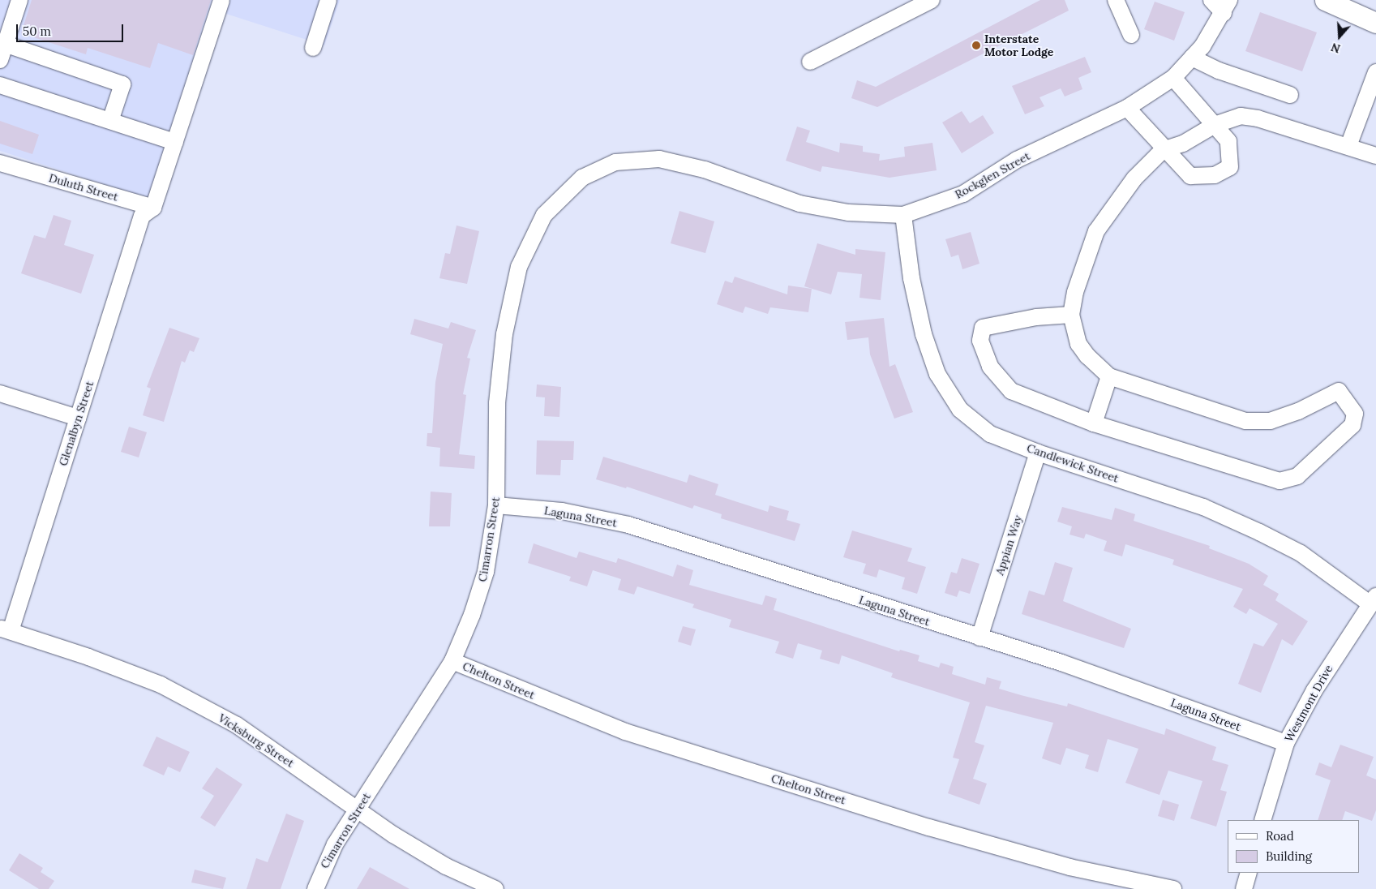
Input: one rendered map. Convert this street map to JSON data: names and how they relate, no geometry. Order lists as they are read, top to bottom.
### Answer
{
  "streets": {
    "street": [
      "Rockglen Street",
      "Duluth Street",
      "Glenalbyn Street",
      "Candlewick Street",
      "Laguna Street",
      "Cimarron Street",
      "Appian Way",
      "Chelton Street",
      "Westmont Drive",
      "Vicksburg Street"
    ]
  },
  "crossings": [
    ["Rockglen Street", "Candlewick Street"],
    ["Rockglen Street", "Cimarron Street"],
    ["Duluth Street", "Glenalbyn Street"],
    ["Glenalbyn Street", "Vicksburg Street"],
    ["Candlewick Street", "Appian Way"],
    ["Candlewick Street", "Westmont Drive"],
    ["Laguna Street", "Cimarron Street"],
    ["Laguna Street", "Appian Way"],
    ["Laguna Street", "Westmont Drive"],
    ["Cimarron Street", "Chelton Street"],
    ["Cimarron Street", "Vicksburg Street"]
  ],
  "places": ["Interstate Motor Lodge"],
  "legend": ["Road", "Building"],
  "scale_bar": "50 m",
  "north": "bottom"
}
